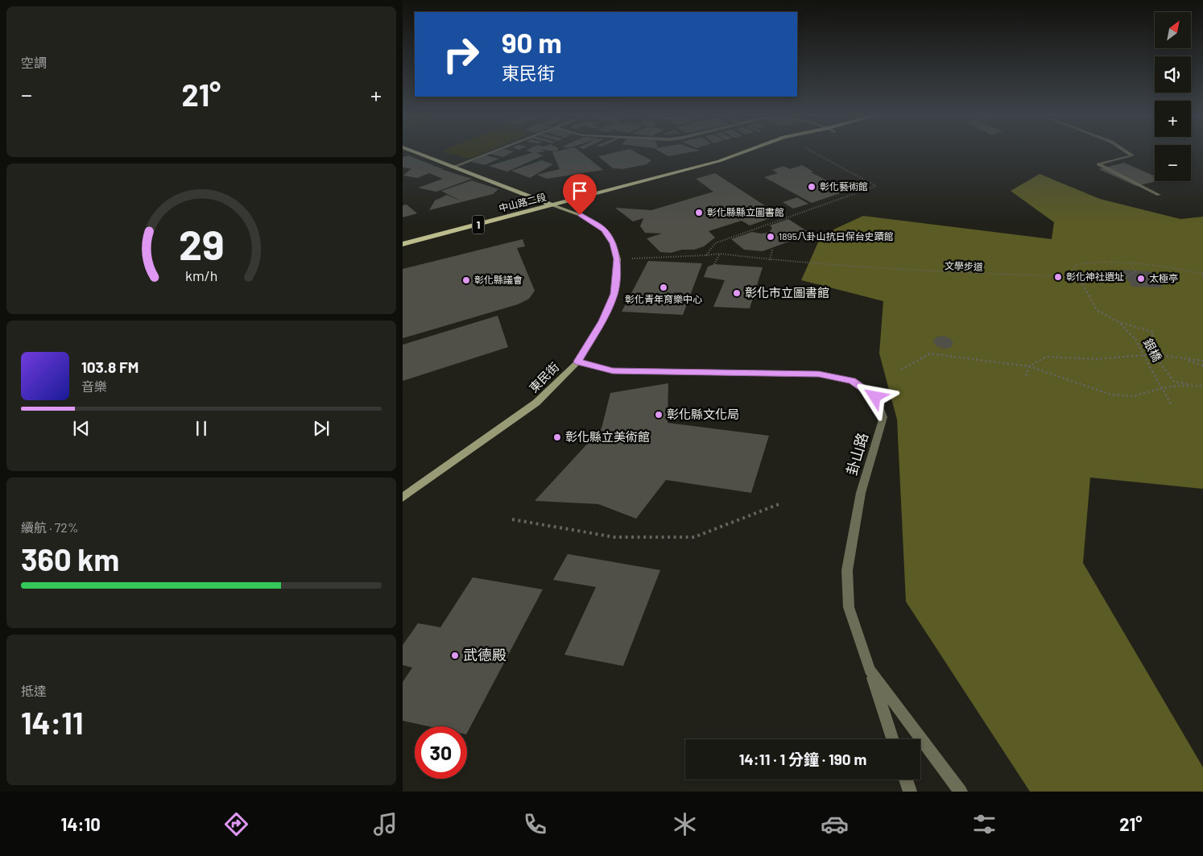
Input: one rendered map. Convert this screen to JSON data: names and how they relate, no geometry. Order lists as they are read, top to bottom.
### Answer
{
  "streets": {
    "main road": ["中山路二段", "1", "東民街"],
    "street": ["卦山路"],
    "path": ["文學步道", "銀橋"]
  },
  "crossings": [
    ["中山路二段", "東民街"],
    ["文學步道", "東民街"],
    ["東民街", "卦山路"]
  ],
  "places": [
    "彰化藝術館",
    "彰化縣縣立圖書館",
    "1895八卦山抗日保台史蹟館",
    "彰化神社遺址",
    "太極亭",
    "彰化縣議會",
    "彰化青年育樂中心",
    "彰化市立圖書館",
    "彰化縣文化局",
    "彰化縣立美術館",
    "武德殿"
  ],
  "north": "top right",
  "page": {
    "tile": [
      "空調",
      ["續航 · 72%", "360 km"],
      ["抵達", "14:11"]
    ],
    "map_buttons": ["+", "−"],
    "turn": ["90 m", "東民街"],
    "heat": ["−", "21°", "+"],
    "song": ["103.8 FM", "音樂"],
    "limit": "30",
    "trip": "14:11 · 1 分鐘 · 190 m",
    "tabs": ["14:10", "21°"],
    "gauge": ["29", "km/h"]
  }
}
